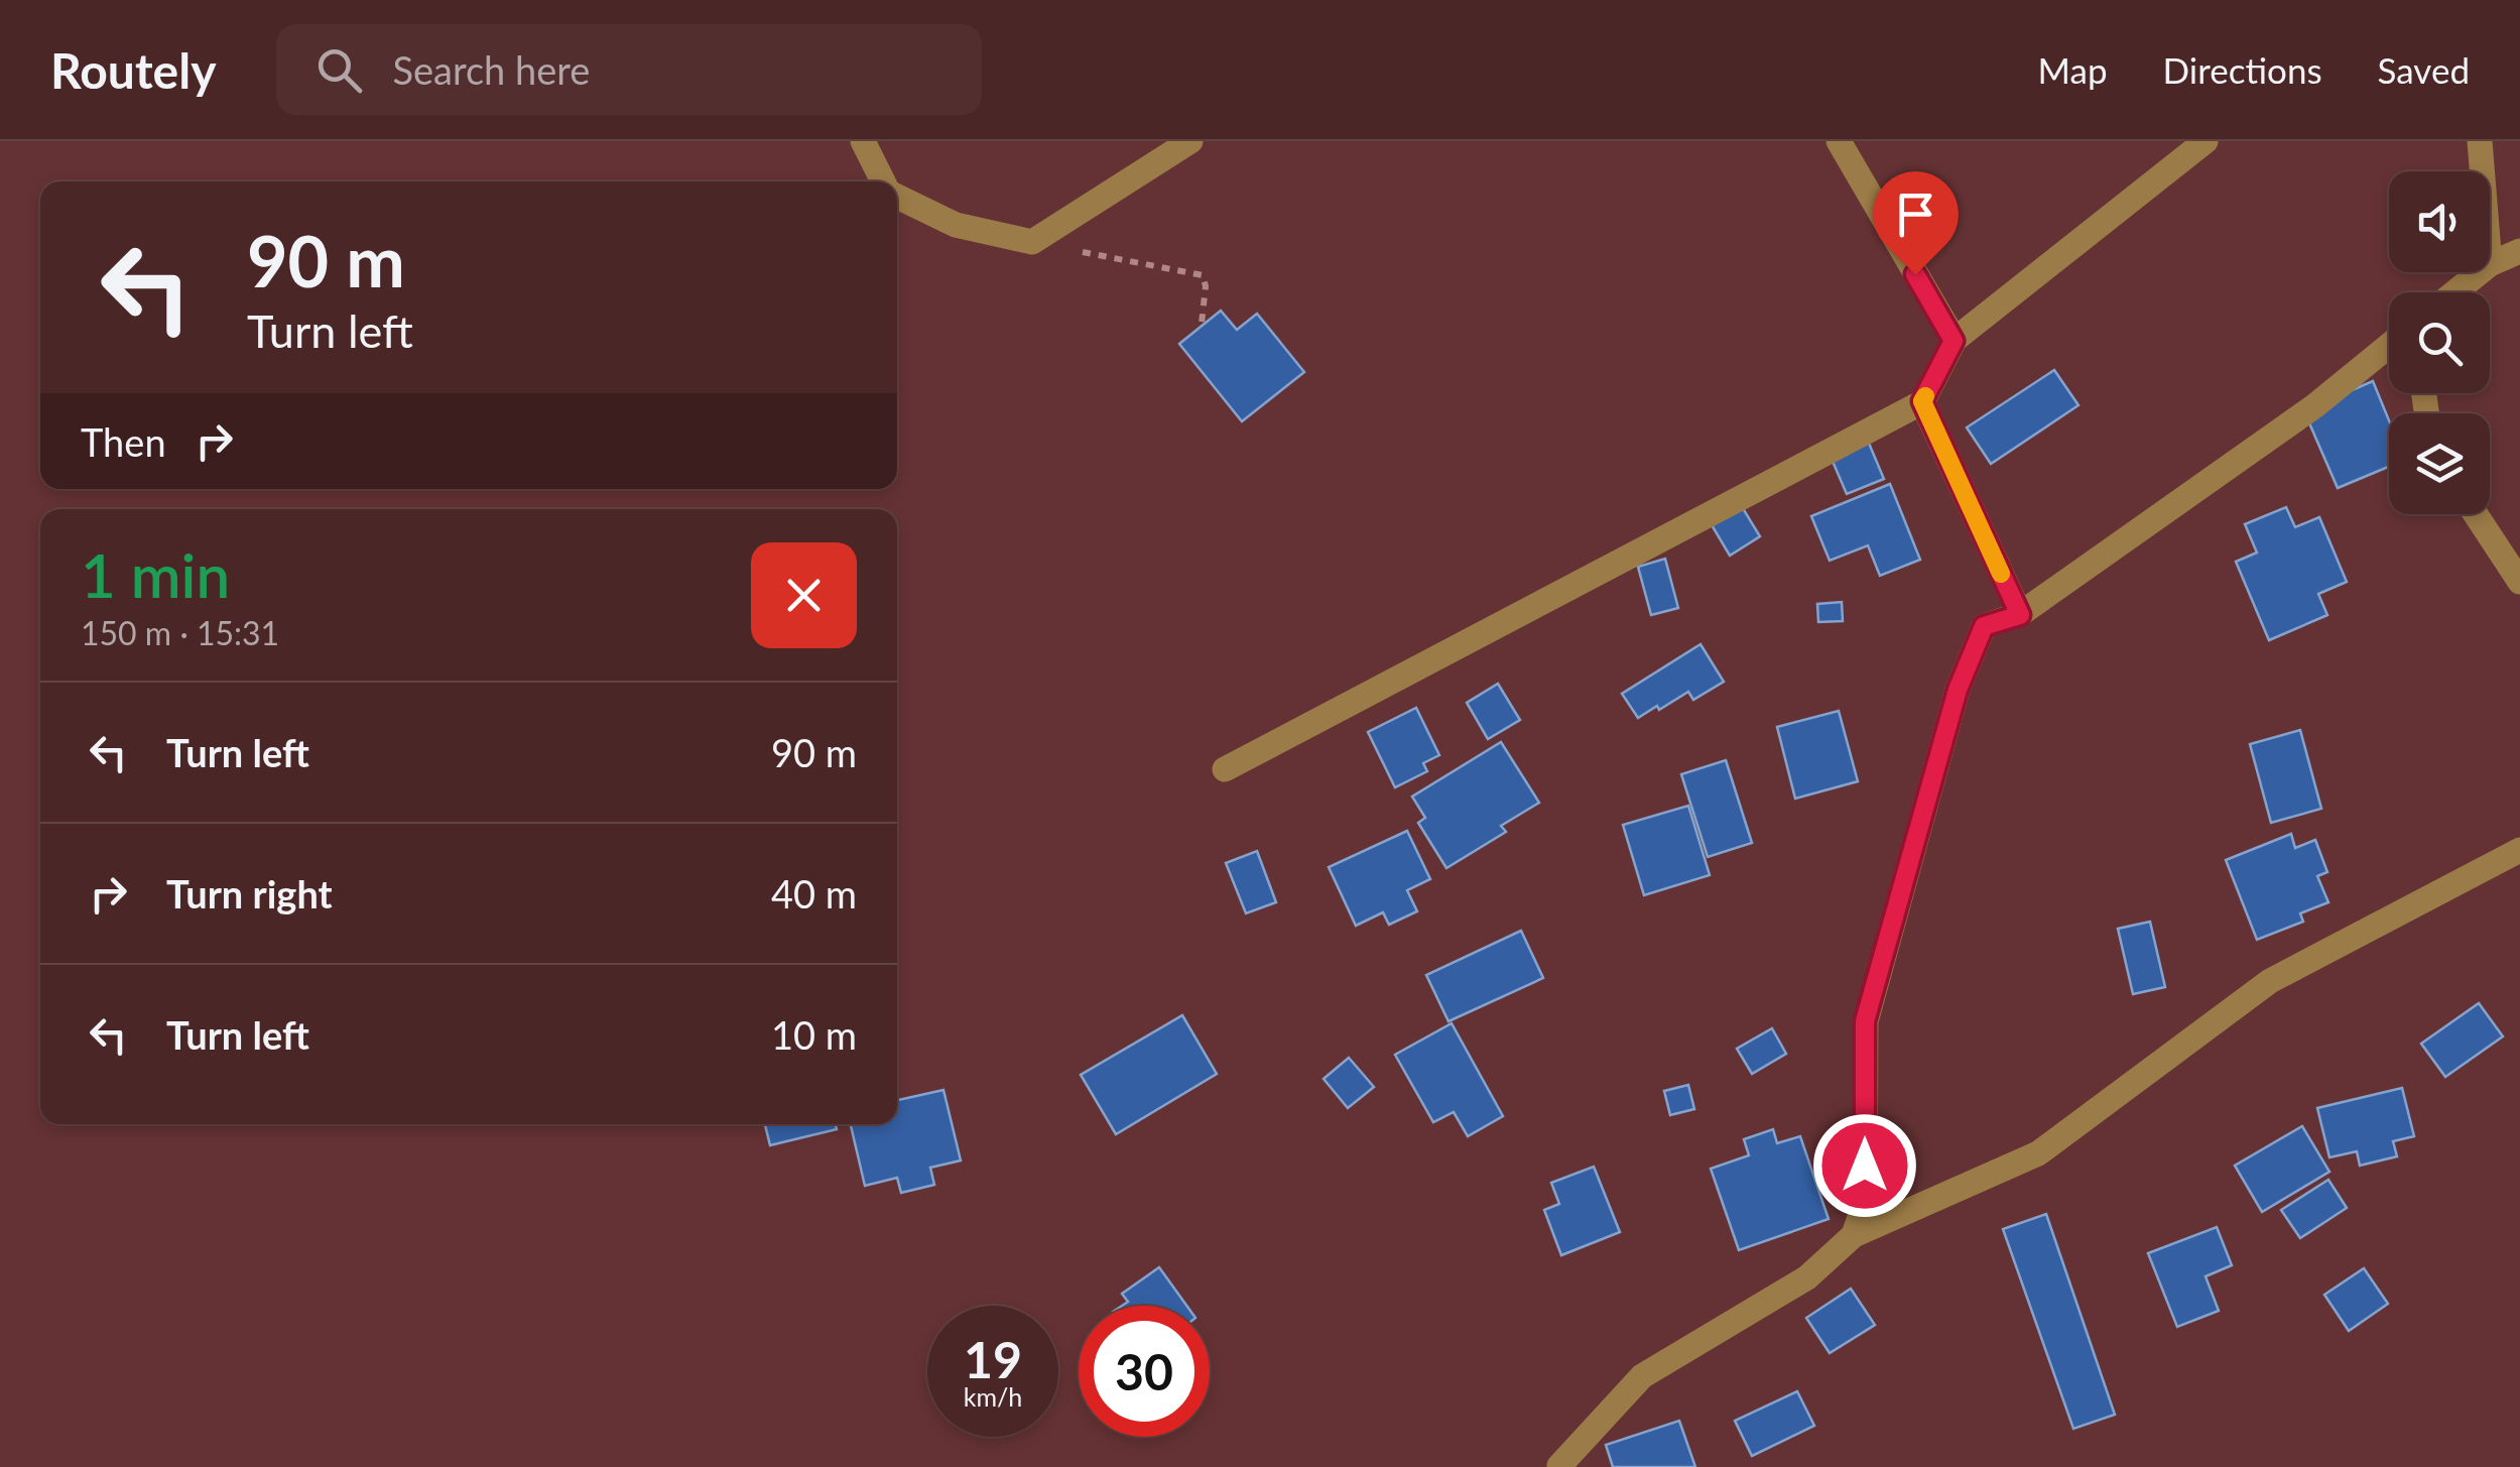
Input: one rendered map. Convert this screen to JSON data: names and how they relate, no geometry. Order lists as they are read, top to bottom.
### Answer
{
  "page": {
    "header": "Routely",
    "search": "Search here",
    "nav": ["Map", "Directions", "Saved"],
    "turn": ["90 m", "Turn left"],
    "then": "Then",
    "heading": ["1 min", "150 m · 15:31"],
    "list": [
      {
        "name": "Turn left",
        "value": "90 m"
      },
      {
        "name": "Turn right",
        "value": "40 m"
      },
      {
        "name": "Turn left",
        "value": "10 m"
      }
    ],
    "speed": "19 km/h",
    "limit": "30"
  }
}
